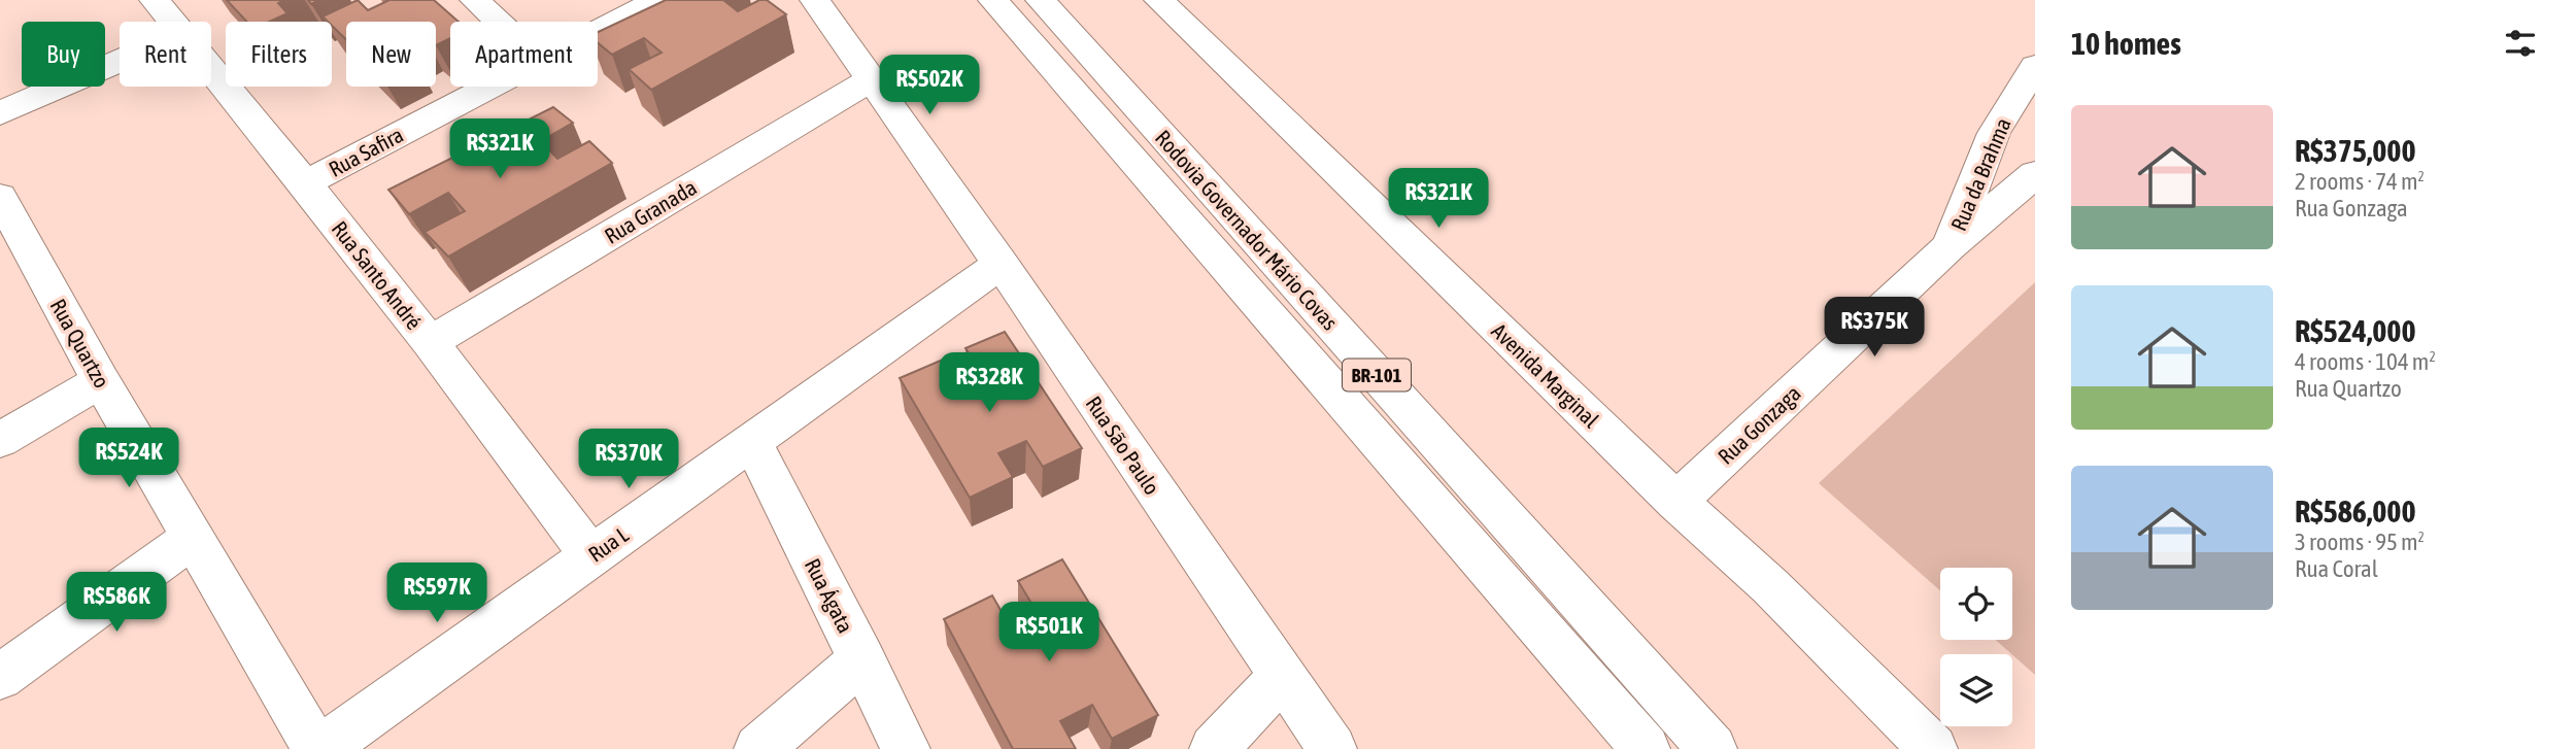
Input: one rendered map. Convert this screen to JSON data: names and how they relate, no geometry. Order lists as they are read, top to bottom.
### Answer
{
  "streets": {
    "street": [
      "Rua Safira",
      "Rua da Brahma",
      "Rua Granada",
      "Rodovia Governador Mário Covas",
      "Rua Santo André",
      "Rua Quartzo",
      "BR-101",
      "Avenida Marginal",
      "Rua Gonzaga",
      "Rua São Paulo",
      "Rua L",
      "Rua Ágata"
    ]
  },
  "crossings": [
    ["Rua Safira", "Rua Santo André"],
    ["Rua da Brahma", "Rua Gonzaga"],
    ["Rua Granada", "Rua Santo André"],
    ["Rua Granada", "Rua São Paulo"],
    ["Rua Santo André", "Rua L"],
    ["Rua Quartzo", "Rua L"],
    ["Avenida Marginal", "Rua Gonzaga"],
    ["Rua São Paulo", "Rua L"],
    ["Rua L", "Rua Ágata"]
  ],
  "page": {
    "heading": "10 homes",
    "chip": [
      "Buy",
      "Rent",
      "Filters",
      "New",
      "Apartment"
    ],
    "price": [
      "R$502K",
      "R$321K",
      "R$321K",
      "R$375K",
      "R$328K",
      "R$524K",
      "R$370K",
      "R$597K",
      "R$586K",
      "R$501K"
    ],
    "list": [
      {
        "name": "R$375,000",
        "note": "2 rooms · 74 m² · Rua Gonzaga"
      },
      {
        "name": "R$524,000",
        "note": "4 rooms · 104 m² · Rua Quartzo"
      },
      {
        "name": "R$586,000",
        "note": "3 rooms · 95 m² · Rua Coral"
      }
    ]
  }
}
